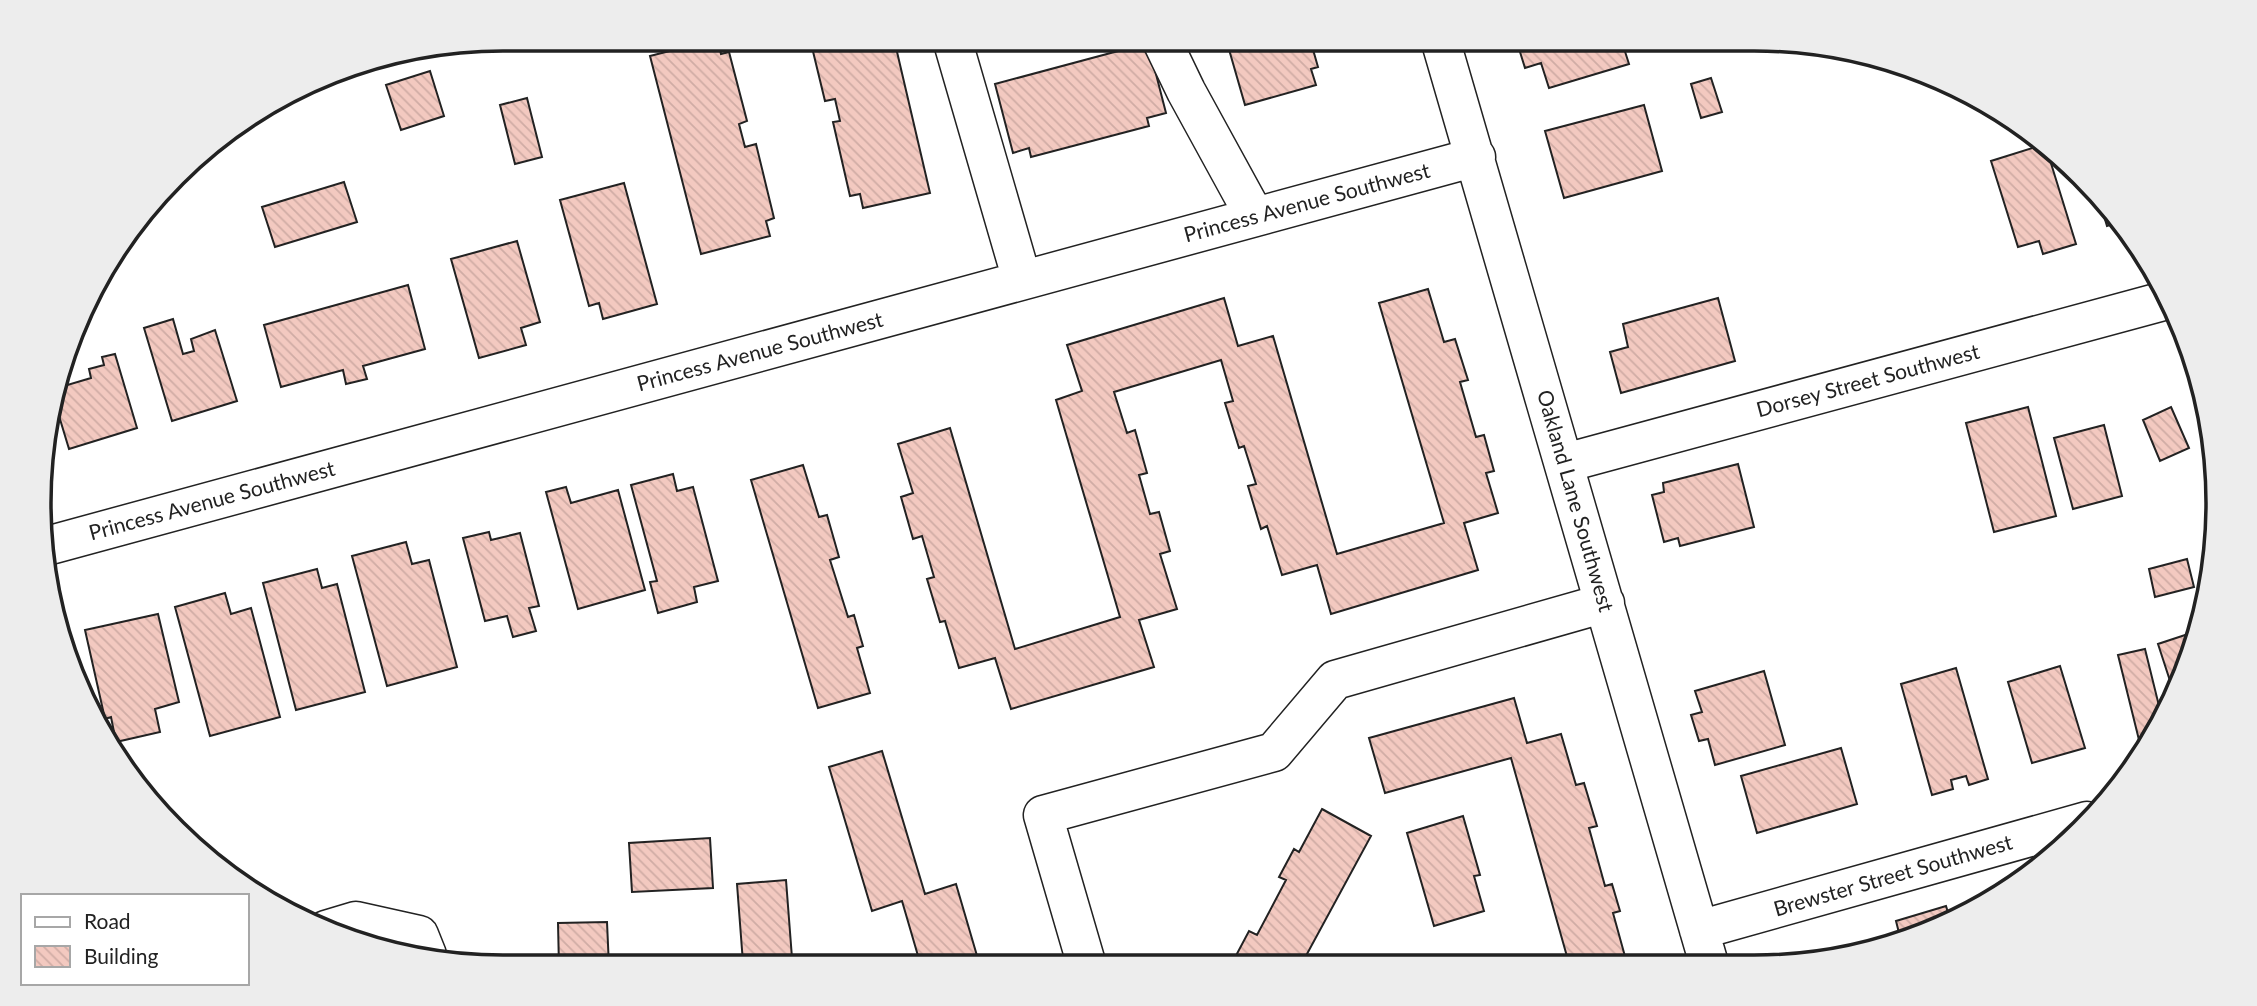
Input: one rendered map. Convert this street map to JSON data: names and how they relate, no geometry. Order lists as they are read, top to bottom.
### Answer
{
  "streets": {
    "street": [
      "Princess Avenue Southwest",
      "Dorsey Street Southwest",
      "Oakland Lane Southwest",
      "Brewster Street Southwest"
    ]
  },
  "crossings": [
    ["Princess Avenue Southwest", "Oakland Lane Southwest"],
    ["Dorsey Street Southwest", "Oakland Lane Southwest"],
    ["Oakland Lane Southwest", "Brewster Street Southwest"]
  ],
  "legend": ["Road", "Building"]
}
